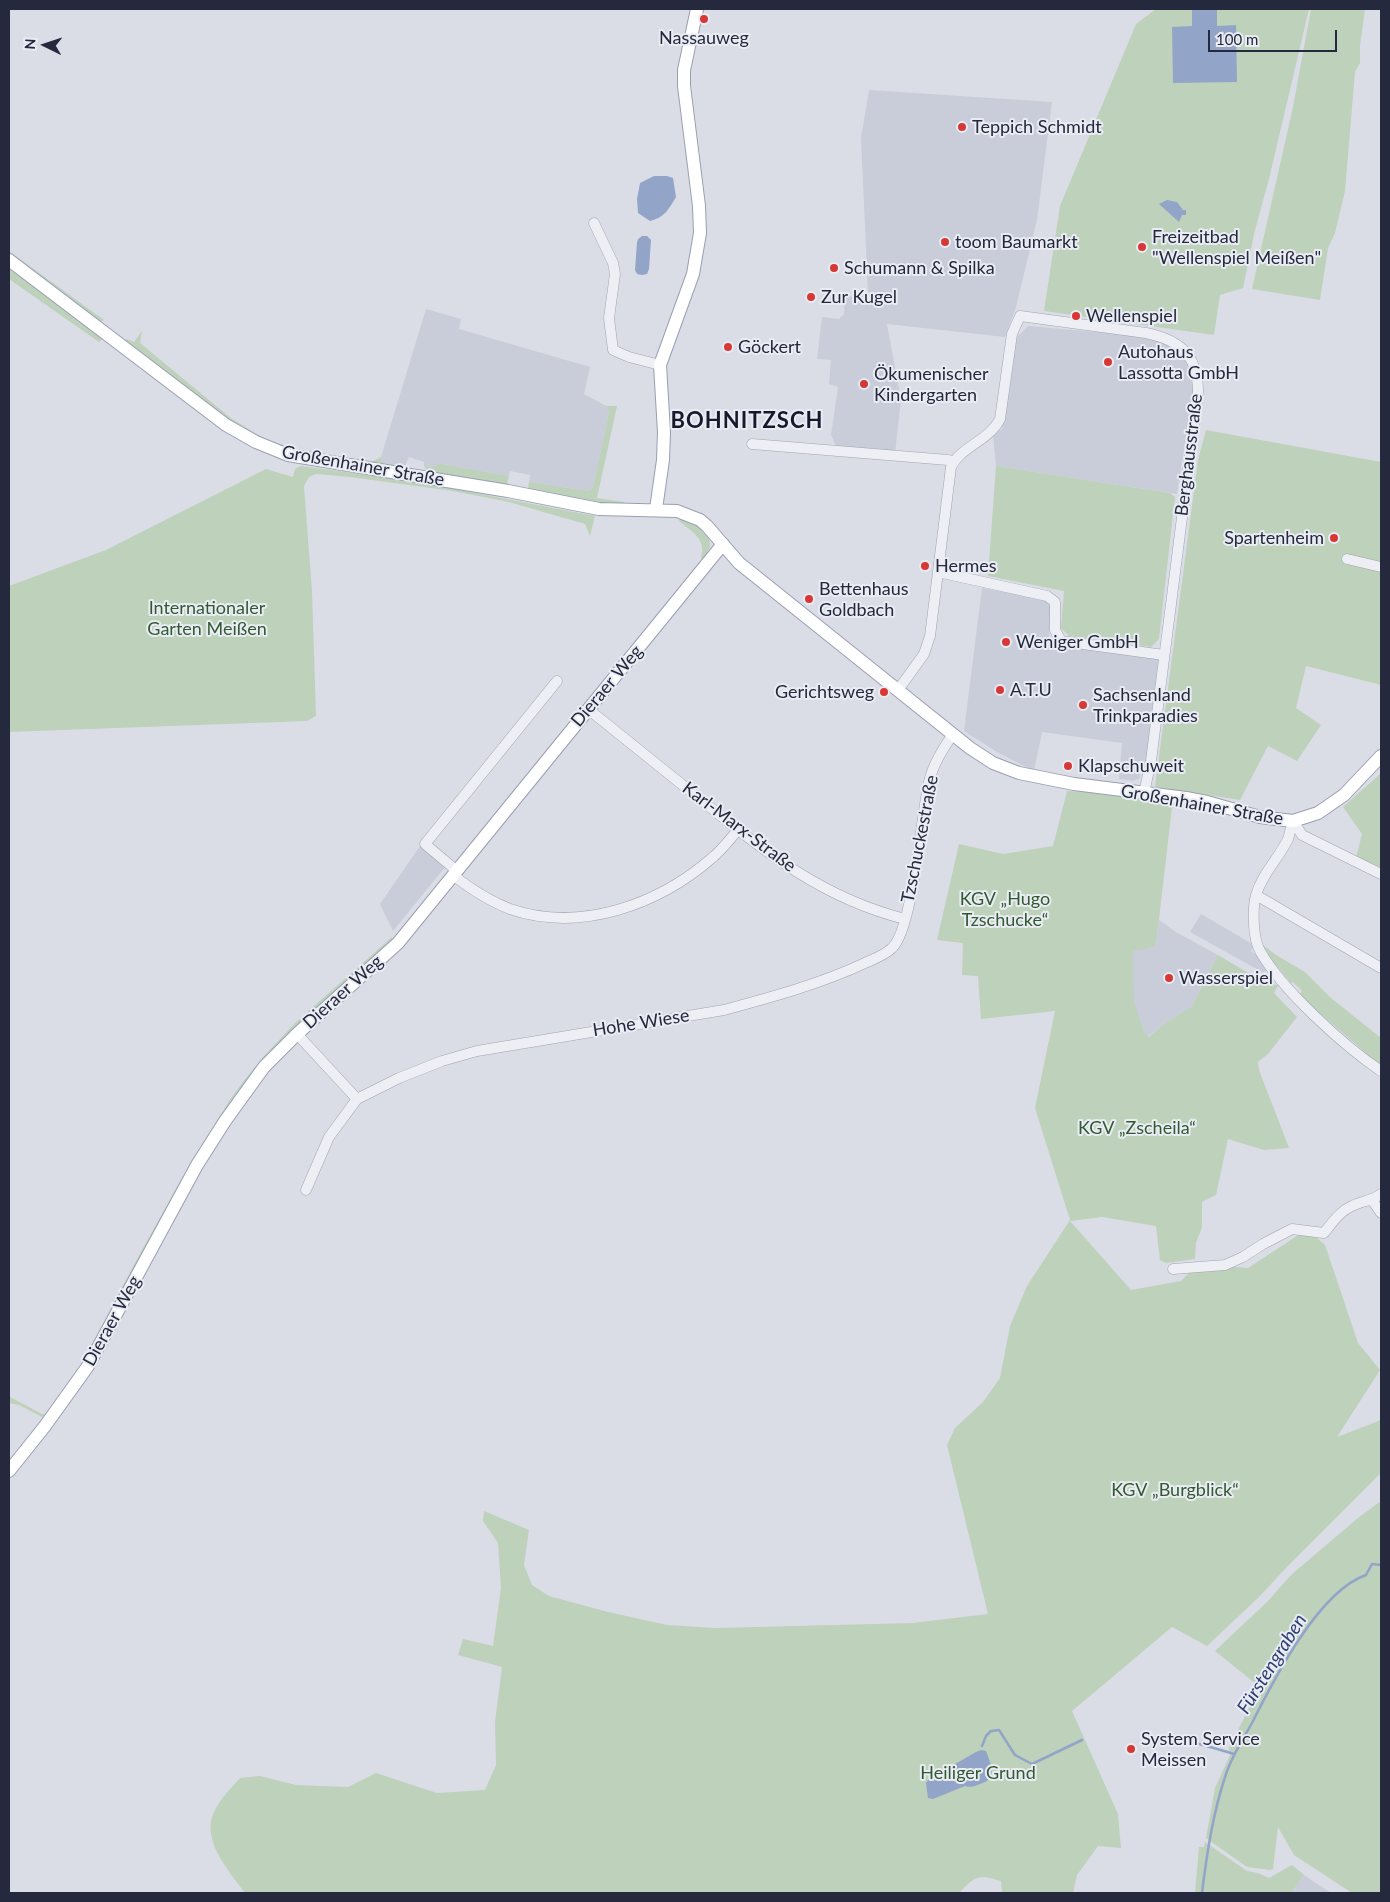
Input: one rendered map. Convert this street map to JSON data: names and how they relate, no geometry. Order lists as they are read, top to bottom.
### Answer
{
  "streets": {
    "main road": ["Großenhainer Straße", "Dieraer Weg"],
    "street": [
      "Berghausstraße",
      "Karl-Marx-Straße",
      "Tzschuckestraße",
      "Hohe Wiese"
    ]
  },
  "crossings": [
    ["Berghausstraße", "Großenhainer Straße"],
    ["Großenhainer Straße", "Dieraer Weg"],
    ["Großenhainer Straße", "Tzschuckestraße"],
    ["Dieraer Weg", "Karl-Marx-Straße"],
    ["Karl-Marx-Straße", "Tzschuckestraße"],
    ["Karl-Marx-Straße", "Hohe Wiese"],
    ["Tzschuckestraße", "Hohe Wiese"]
  ],
  "districts": ["BOHNITZSCH"],
  "water": ["Fürstengraben"],
  "parks": [
    "Internationaler Garten Meißen",
    "KGV „Hugo Tzschucke“",
    "KGV „Zscheila“",
    "KGV „Burgblick“",
    "Heiliger Grund"
  ],
  "places": [
    "Nassauweg",
    "Teppich Schmidt",
    "toom Baumarkt",
    "Freizeitbad \"Wellenspiel Meißen\"",
    "Schumann & Spilka",
    "Zur Kugel",
    "Wellenspiel",
    "Göckert",
    "Autohaus Lassotta GmbH",
    "Ökumenischer Kindergarten",
    "Spartenheim",
    "Hermes",
    "Bettenhaus Goldbach",
    "Weniger GmbH",
    "A.T.U",
    "Gerichtsweg",
    "Sachsenland Trinkparadies",
    "Klapschuweit",
    "Wasserspiel",
    "System Service Meissen"
  ],
  "scale_bar": "100 m",
  "north": "left"
}
